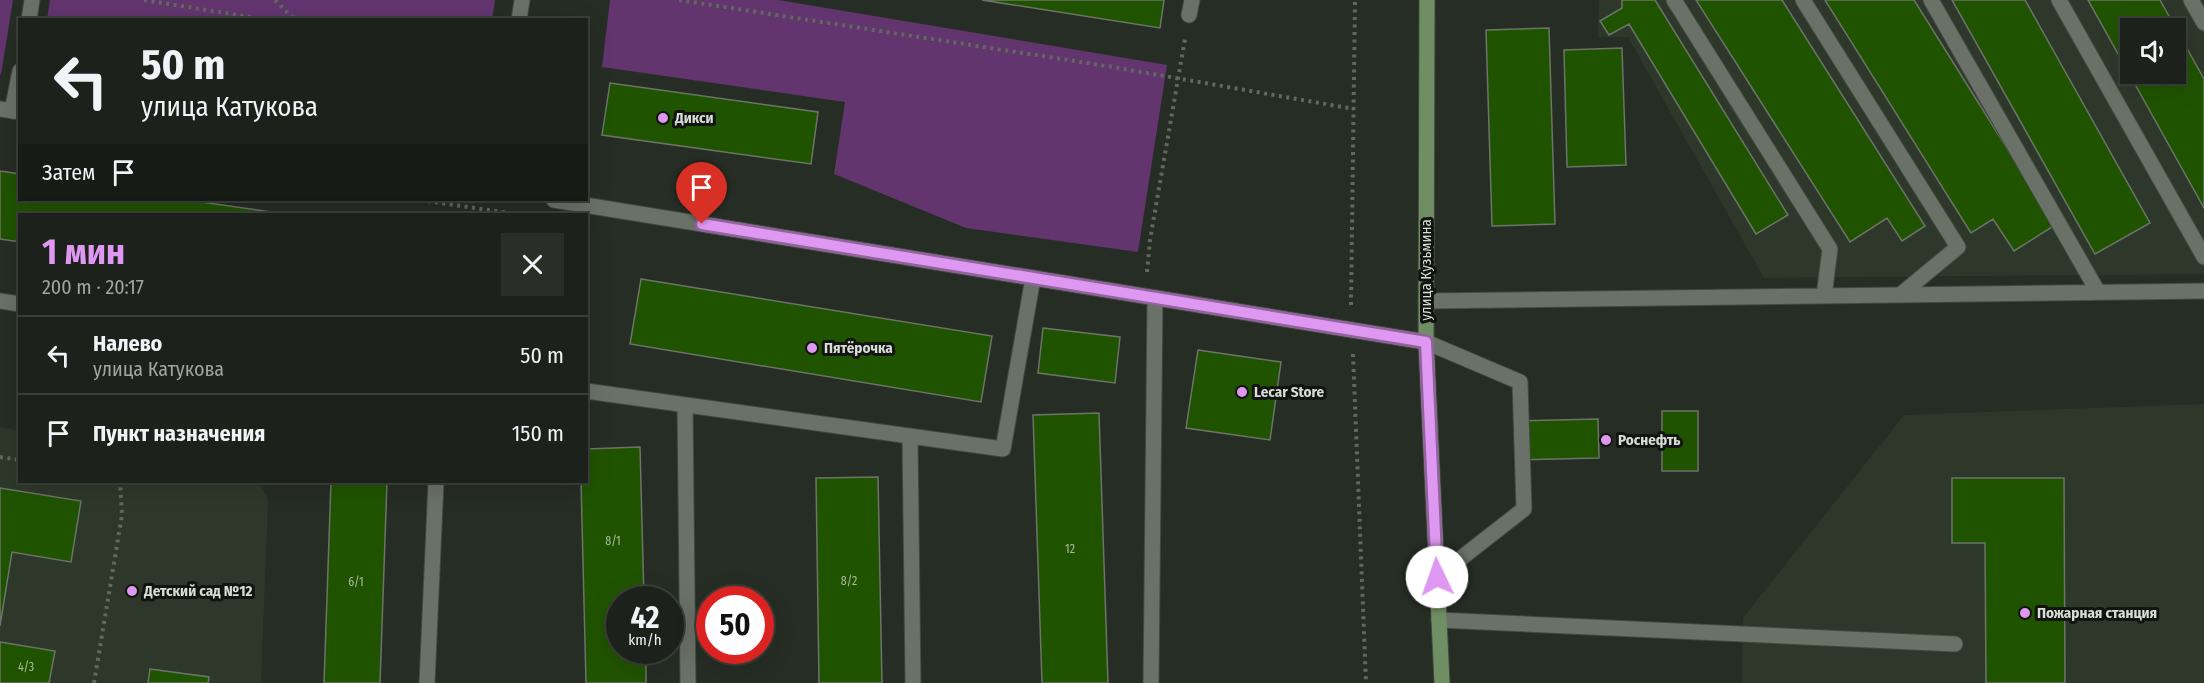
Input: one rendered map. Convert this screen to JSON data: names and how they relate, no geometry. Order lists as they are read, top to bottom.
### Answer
{
  "streets": {
    "main road": ["улица Кузьмина"]
  },
  "places": [
    "Дикси",
    "Пятёрочка",
    "Lecar Store",
    "Роснефть",
    "Детский сад №12",
    "Пожарная станция"
  ],
  "house_numbers": [
    "8/1",
    "12",
    "8/2",
    "6/1",
    "4/3"
  ],
  "page": {
    "turn": ["50 m", "улица Катукова"],
    "then": "Затем",
    "heading": ["1 мин", "200 m · 20:17"],
    "list": [
      {
        "name": "Налево",
        "note": "улица Катукова",
        "value": "50 m"
      },
      {
        "name": "Пункт назначения",
        "value": "150 m"
      }
    ],
    "speed": "42 km/h",
    "limit": "50"
  }
}
